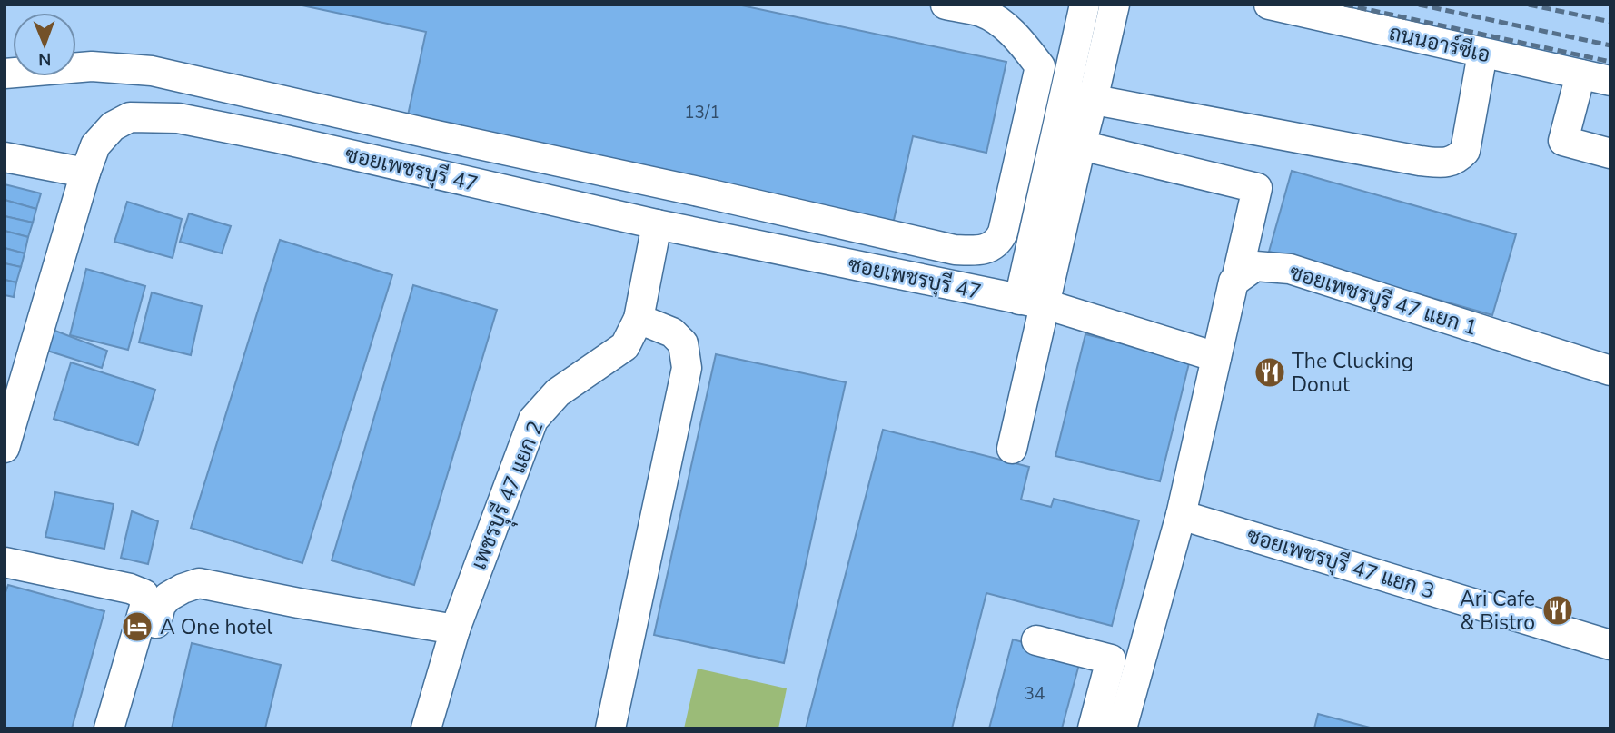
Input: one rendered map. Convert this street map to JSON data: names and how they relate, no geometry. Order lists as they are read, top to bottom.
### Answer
{
  "streets": {
    "street": [
      "ถนนอาร์ซีเอ",
      "ซอยเพชรบุรี 47",
      "ซอยเพชรบุรี 47 แยก 1",
      "เพชรบุุรี 47 แยก 2",
      "ซอยเพชรบุรี 47 แยก 3"
    ]
  },
  "crossings": [
    ["ซอยเพชรบุรี 47", "เพชรบุุรี 47 แยก 2"]
  ],
  "places": {
    "restaurant": ["The Clucking Donut", "Ari Cafe & Bistro"],
    "hotel": ["A One hotel"]
  },
  "house_numbers": ["13/1", "34"],
  "north": "bottom"
}
